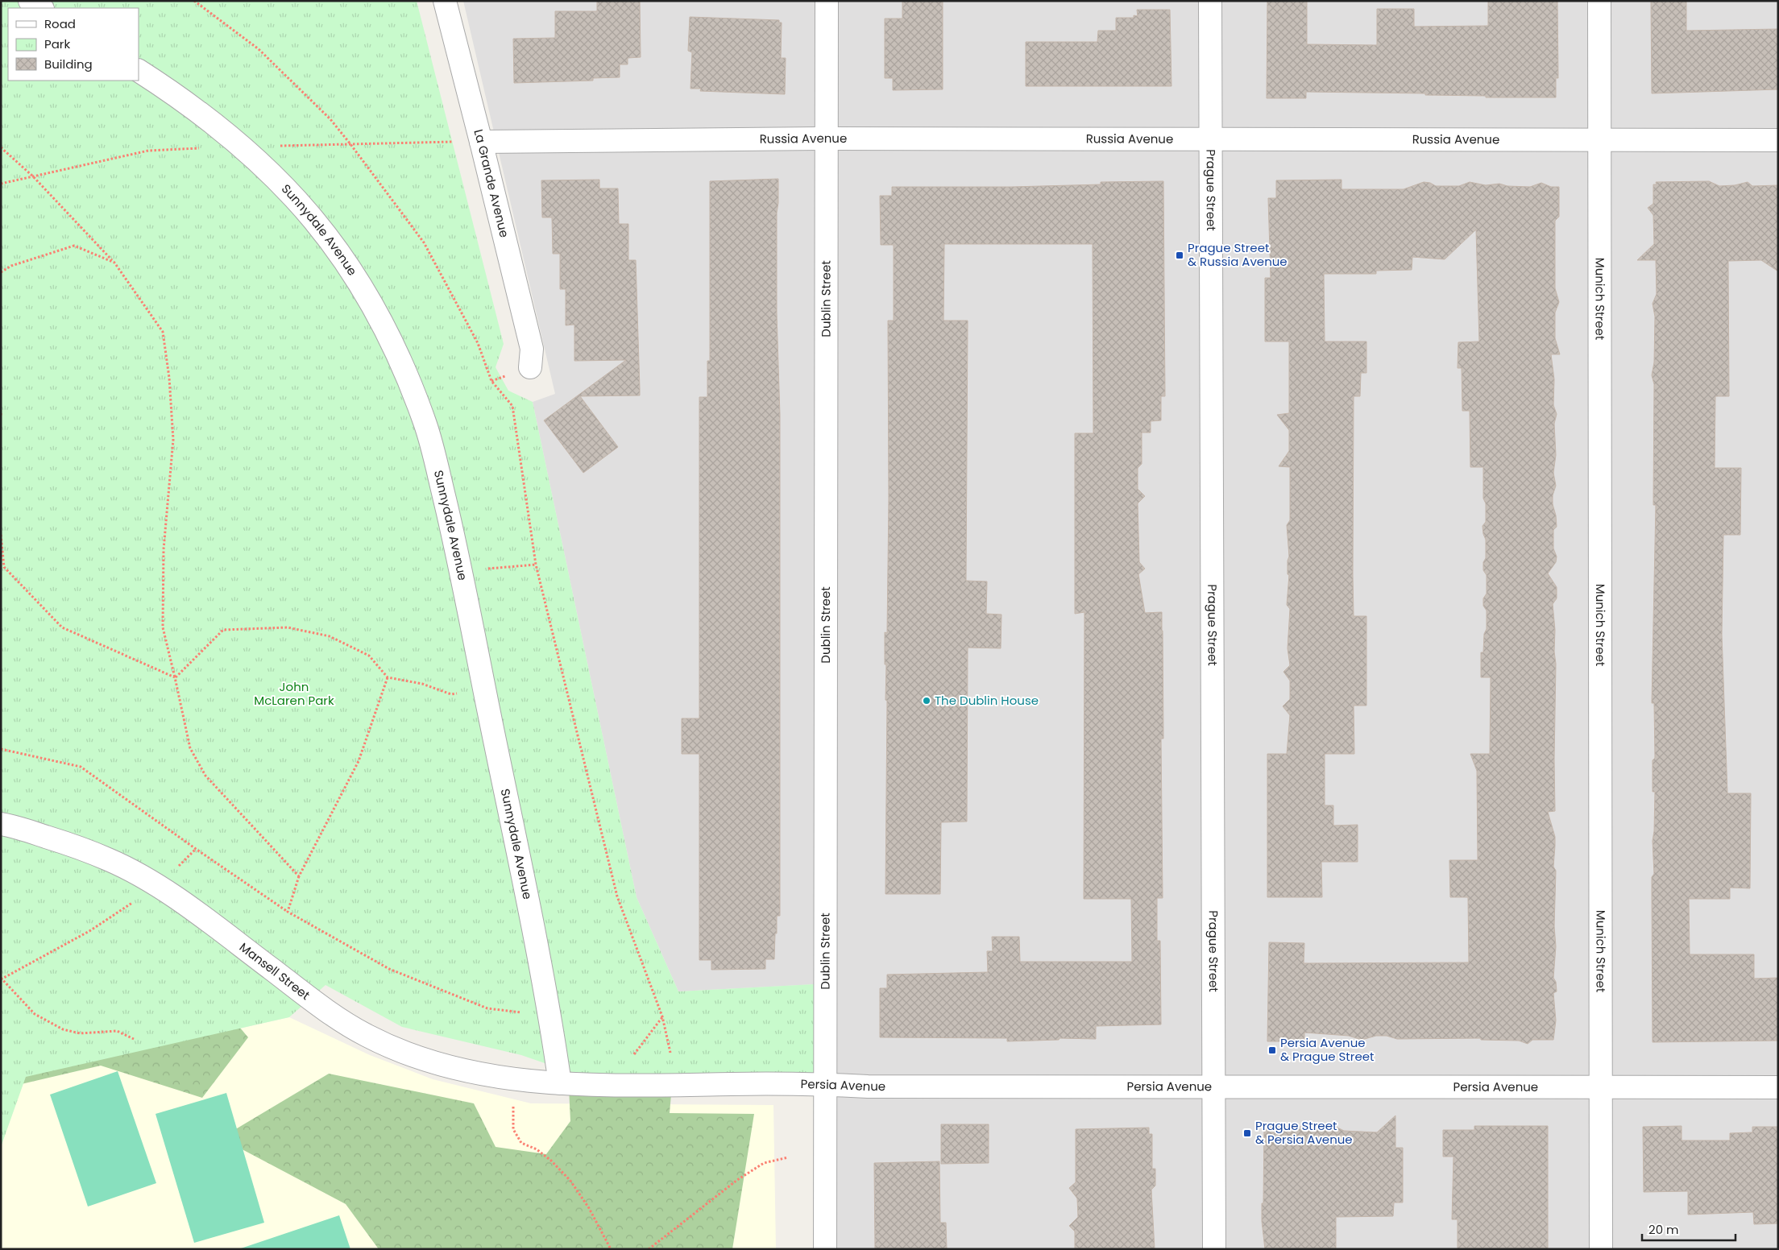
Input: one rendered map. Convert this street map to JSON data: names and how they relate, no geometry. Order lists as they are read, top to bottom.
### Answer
{
  "streets": {
    "street": [
      "Russia Avenue",
      "La Grande Avenue",
      "Prague Street",
      "Sunnydale Avenue",
      "Dublin Street",
      "Munich Street",
      "Mansell Street",
      "Persia Avenue"
    ]
  },
  "crossings": [
    ["Russia Avenue", "La Grande Avenue"],
    ["Russia Avenue", "Prague Street"],
    ["Russia Avenue", "Dublin Street"],
    ["Russia Avenue", "Munich Street"],
    ["Prague Street", "Persia Avenue"],
    ["Sunnydale Avenue", "Mansell Street"],
    ["Sunnydale Avenue", "Persia Avenue"],
    ["Dublin Street", "Persia Avenue"],
    ["Munich Street", "Persia Avenue"],
    ["Mansell Street", "Persia Avenue"]
  ],
  "parks": ["John McLaren Park"],
  "places": {
    "transit": ["Prague Street & Russia Avenue", "Persia Avenue & Prague Street", "Prague Street & Persia Avenue"],
    "other": ["The Dublin House"]
  },
  "legend": ["Road", "Park", "Building"],
  "scale_bar": "20 m"
}
